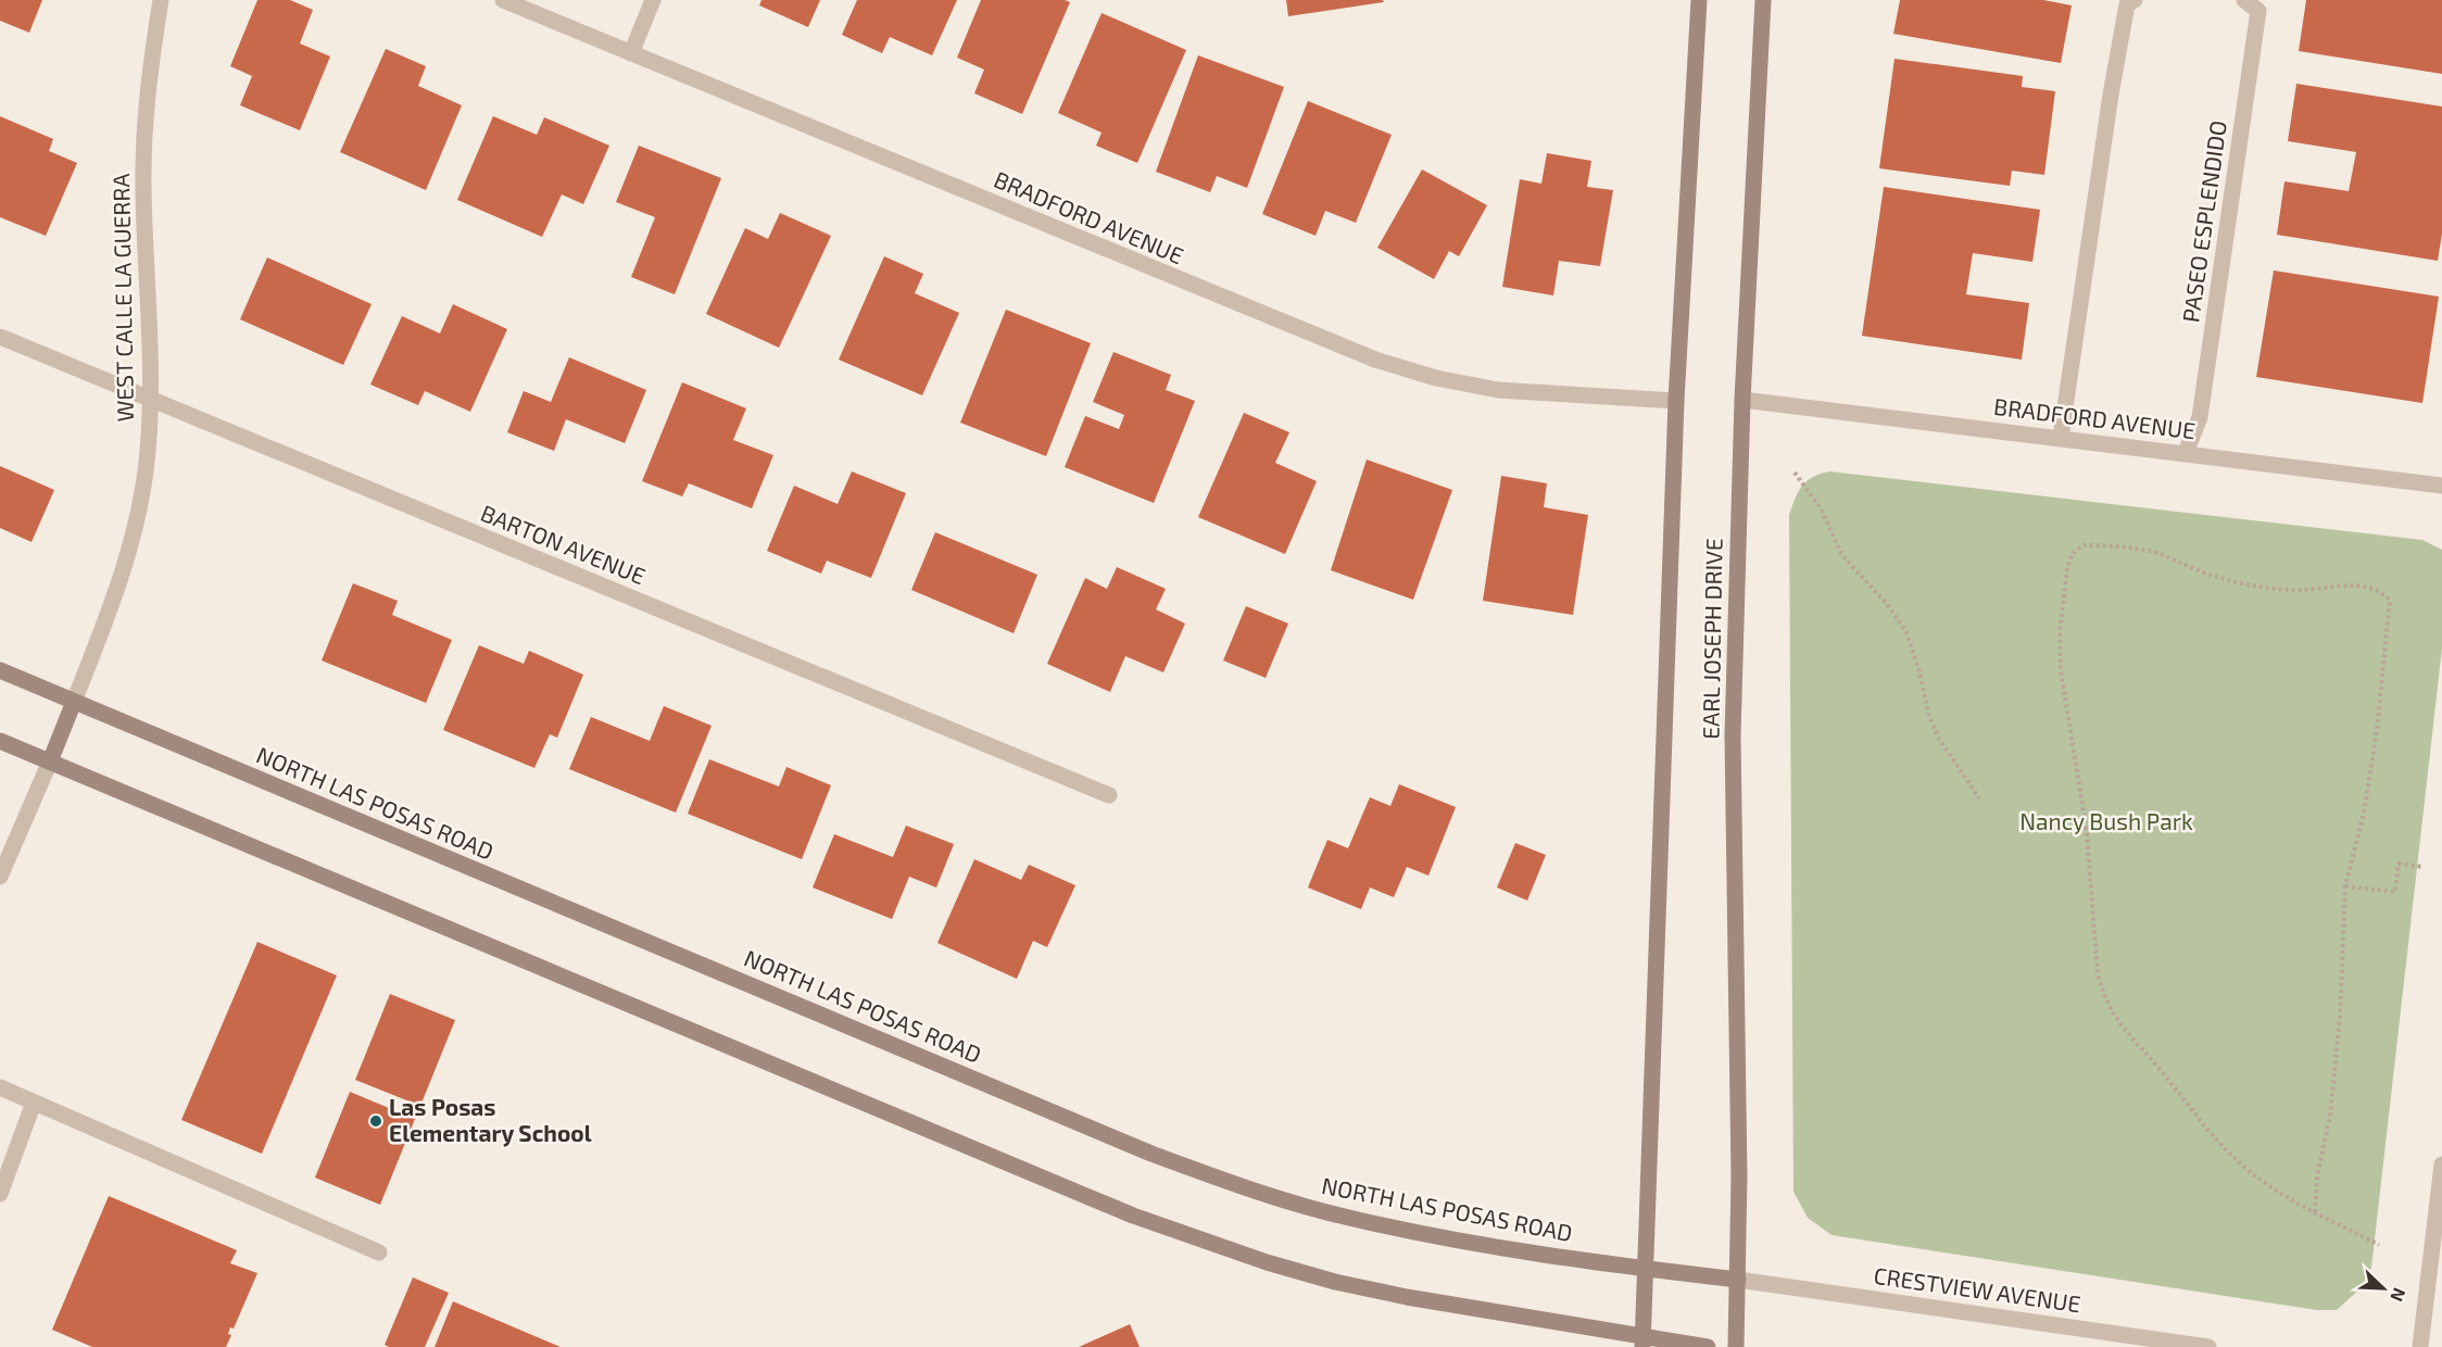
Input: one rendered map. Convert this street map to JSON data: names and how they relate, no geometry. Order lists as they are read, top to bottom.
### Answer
{
  "streets": {
    "main road": ["EARL JOSEPH DRIVE", "NORTH LAS POSAS ROAD"],
    "street": [
      "BRADFORD AVENUE",
      "PASEO ESPLENDIDO",
      "WEST CALLE LA GUERRA",
      "BARTON AVENUE",
      "CRESTVIEW AVENUE"
    ]
  },
  "crossings": [
    ["BRADFORD AVENUE", "PASEO ESPLENDIDO"],
    ["BRADFORD AVENUE", "EARL JOSEPH DRIVE"],
    ["WEST CALLE LA GUERRA", "BARTON AVENUE"],
    ["WEST CALLE LA GUERRA", "NORTH LAS POSAS ROAD"],
    ["EARL JOSEPH DRIVE", "NORTH LAS POSAS ROAD"],
    ["EARL JOSEPH DRIVE", "CRESTVIEW AVENUE"],
    ["NORTH LAS POSAS ROAD", "CRESTVIEW AVENUE"]
  ],
  "parks": ["Nancy Bush Park"],
  "places": ["Las Posas Elementary School"],
  "north": "bottom right"
}
